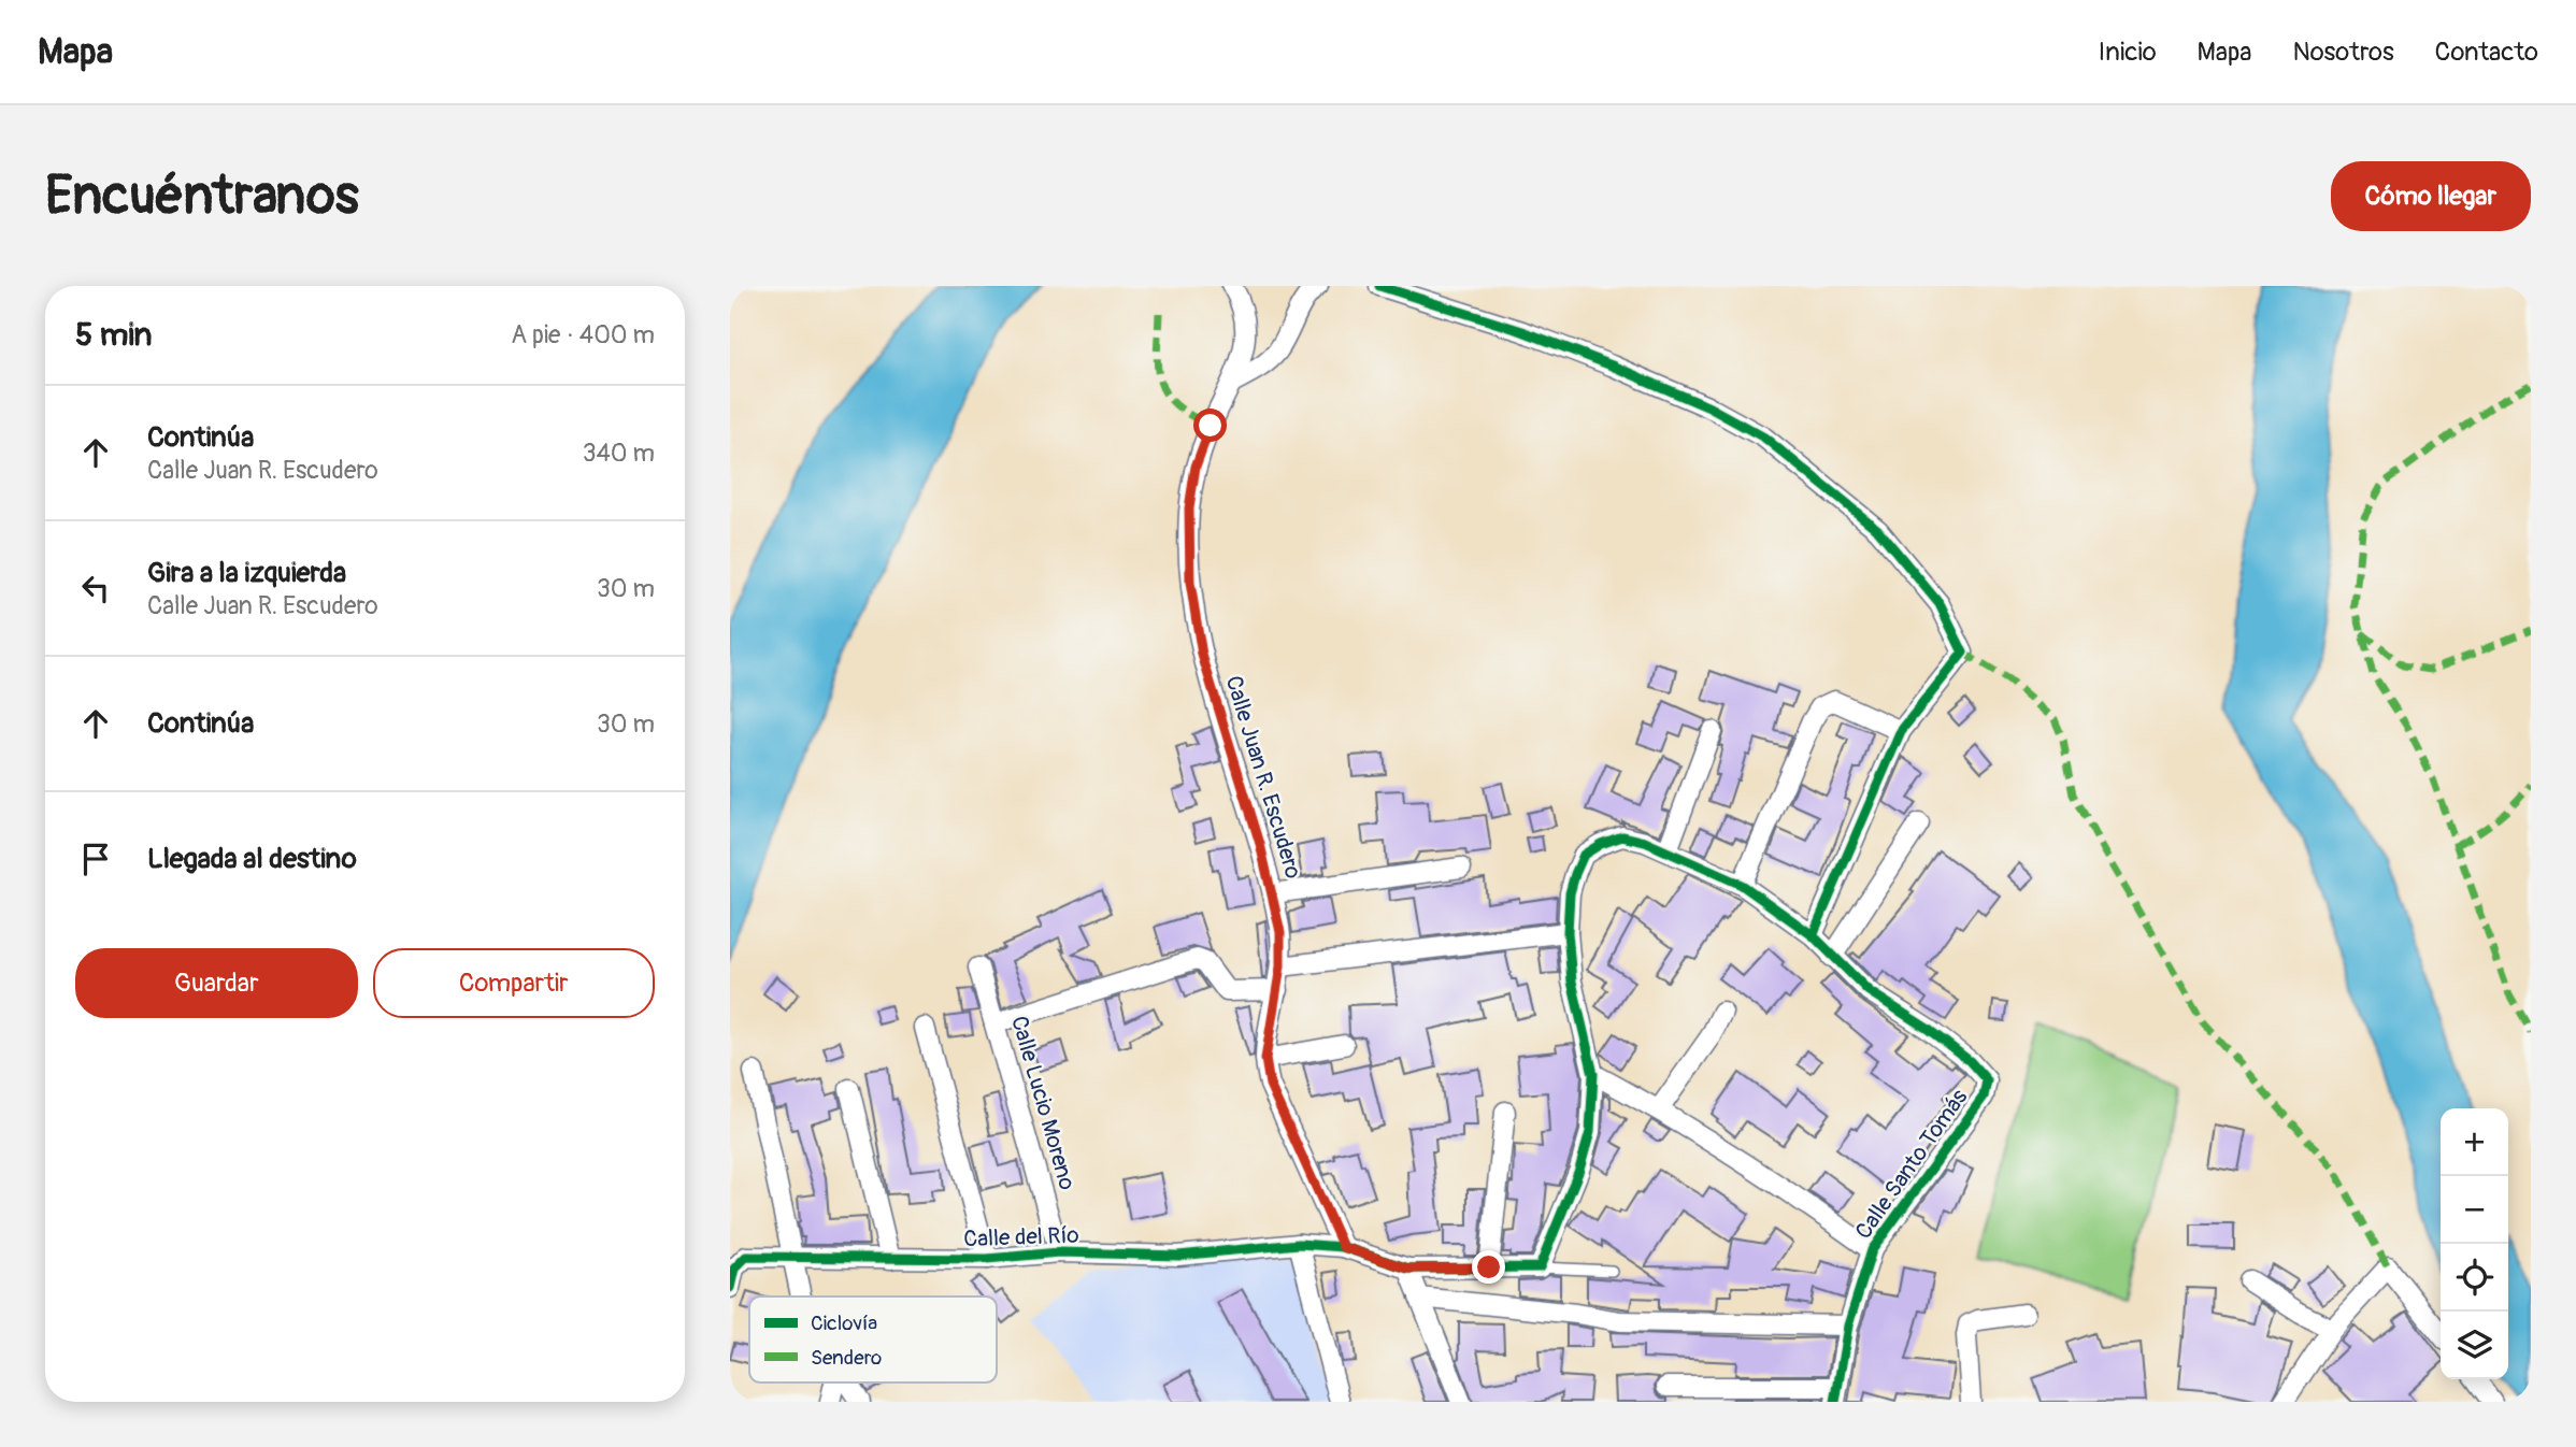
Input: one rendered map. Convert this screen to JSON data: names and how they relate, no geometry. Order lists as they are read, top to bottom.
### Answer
{
  "streets": {
    "street": [
      "Calle Juan R. Escudero",
      "Calle Lucio Moreno",
      "Calle Santo Tomás",
      "Calle del Río"
    ]
  },
  "crossings": [
    ["Calle Juan R. Escudero", "Calle del Río"],
    ["Calle Lucio Moreno", "Calle del Río"]
  ],
  "legend": ["Ciclovía", "Sendero"],
  "page": {
    "header": "Mapa",
    "nav": [
      "Inicio",
      "Mapa",
      "Nosotros",
      "Contacto"
    ],
    "buttons": [
      "Cómo llegar",
      ["Guardar", "Compartir"]
    ],
    "title": "Encuéntranos",
    "heading": ["5 min", "A pie · 400 m"],
    "list": [
      ["Continúa", "Calle Juan R. Escudero", "340 m"],
      ["Gira a la izquierda", "Calle Juan R. Escudero", "30 m"],
      ["Continúa", "30 m"],
      "Llegada al destino"
    ],
    "map_buttons": ["+", "−"]
  }
}
